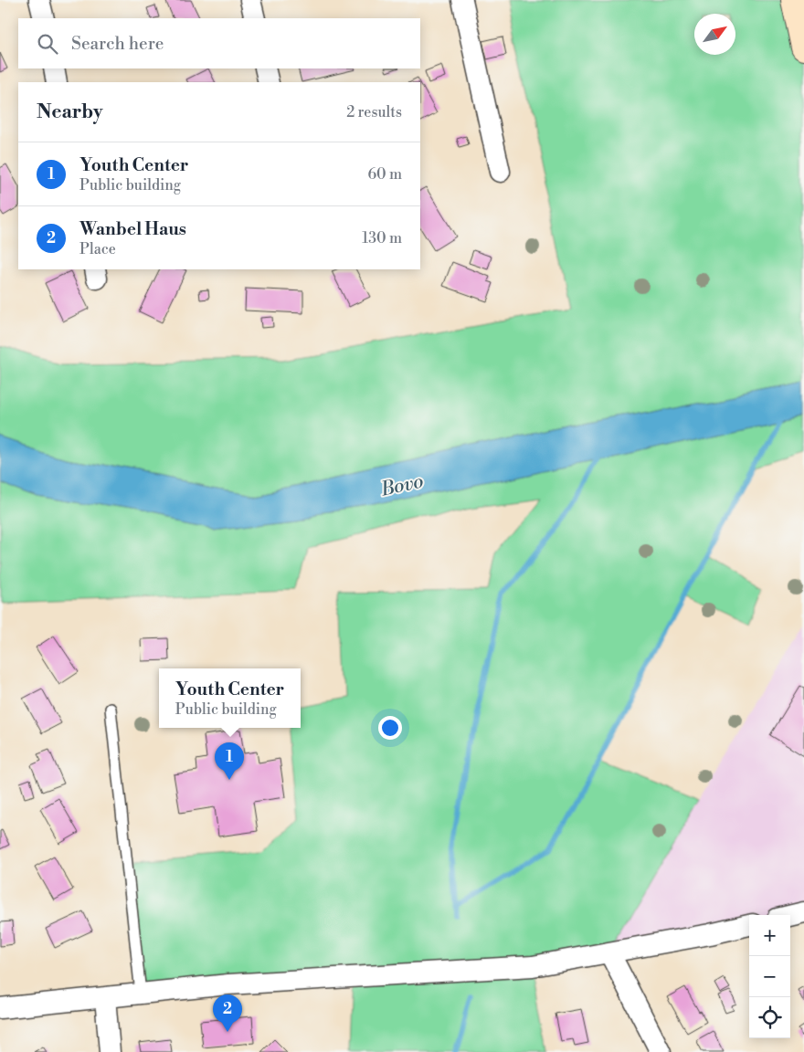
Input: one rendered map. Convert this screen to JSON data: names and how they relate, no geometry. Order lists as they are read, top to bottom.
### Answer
{
  "water": ["Bovo"],
  "north": "top right",
  "page": {
    "search": "Search here",
    "heading": ["Nearby", "2 results"],
    "list": [
      {
        "mark": "1",
        "name": "Youth Center",
        "note": "Public building",
        "value": "60 m"
      },
      {
        "mark": "2",
        "name": "Wanbel Haus",
        "note": "Place",
        "value": "130 m"
      }
    ],
    "popup": ["Youth Center", "Public building"],
    "pins": ["1", "2"],
    "map_buttons": ["+", "−"]
  }
}
